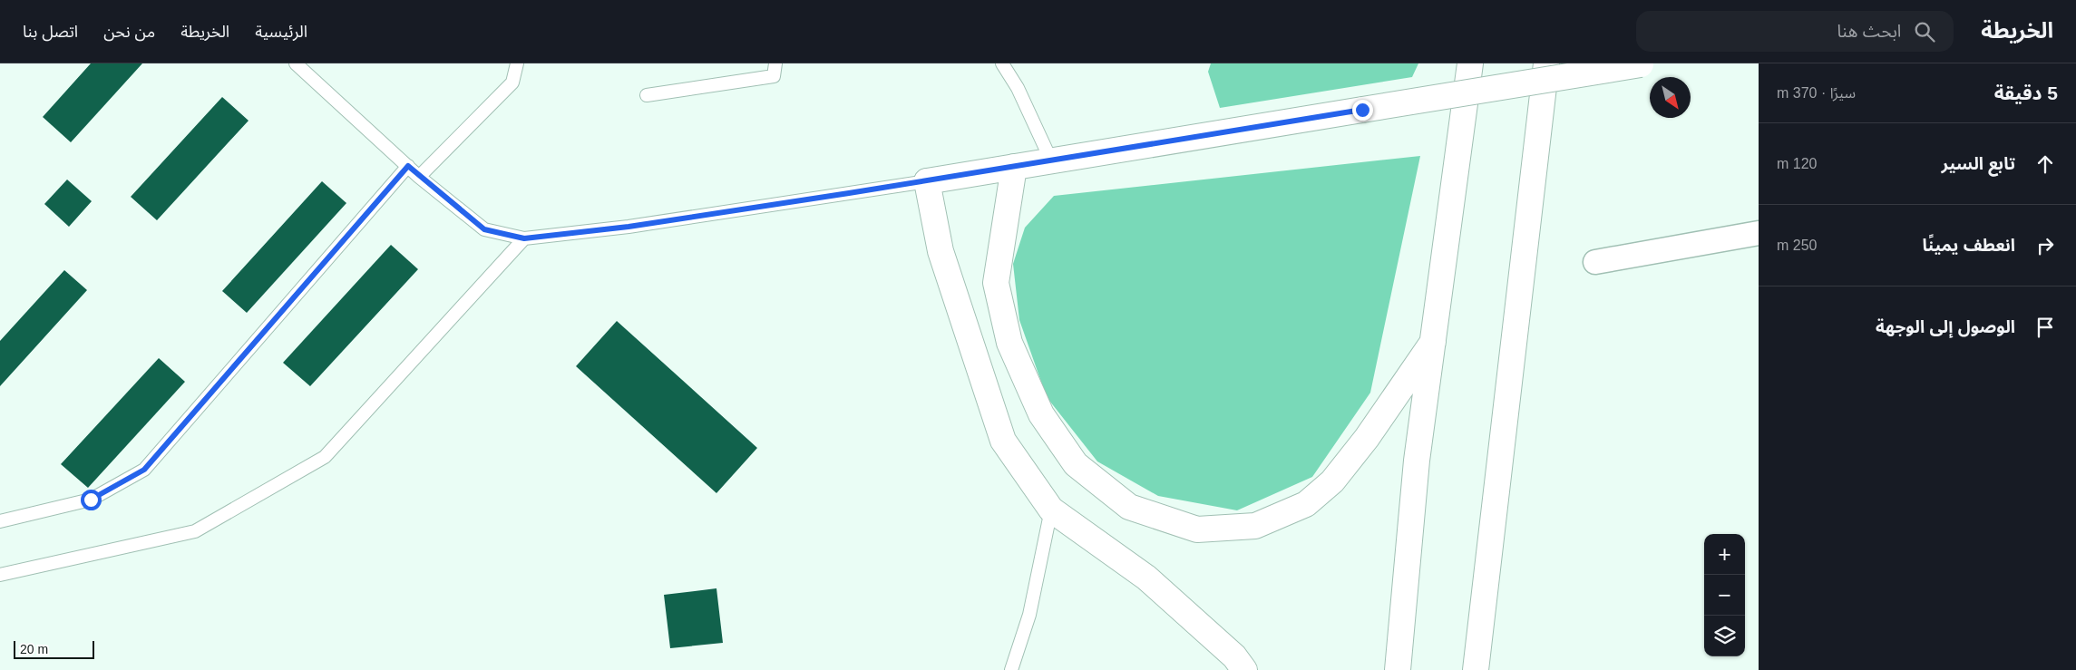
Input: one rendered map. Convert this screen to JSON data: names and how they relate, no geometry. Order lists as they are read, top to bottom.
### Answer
{
  "scale_bar": "20 m",
  "north": "bottom right",
  "page": {
    "header": "الخريطة",
    "search": "ابحث هنا",
    "nav": [
      "الرئيسية",
      "الخريطة",
      "من نحن",
      "اتصل بنا"
    ],
    "heading": ["5 دقيقة", "سيرًا · 370 m"],
    "list": [
      ["تابع السير", "120 m"],
      ["انعطف يمينًا", "250 m"],
      "الوصول إلى الوجهة"
    ],
    "map_buttons": ["+", "−"],
    "scale": "20 m"
  }
}
